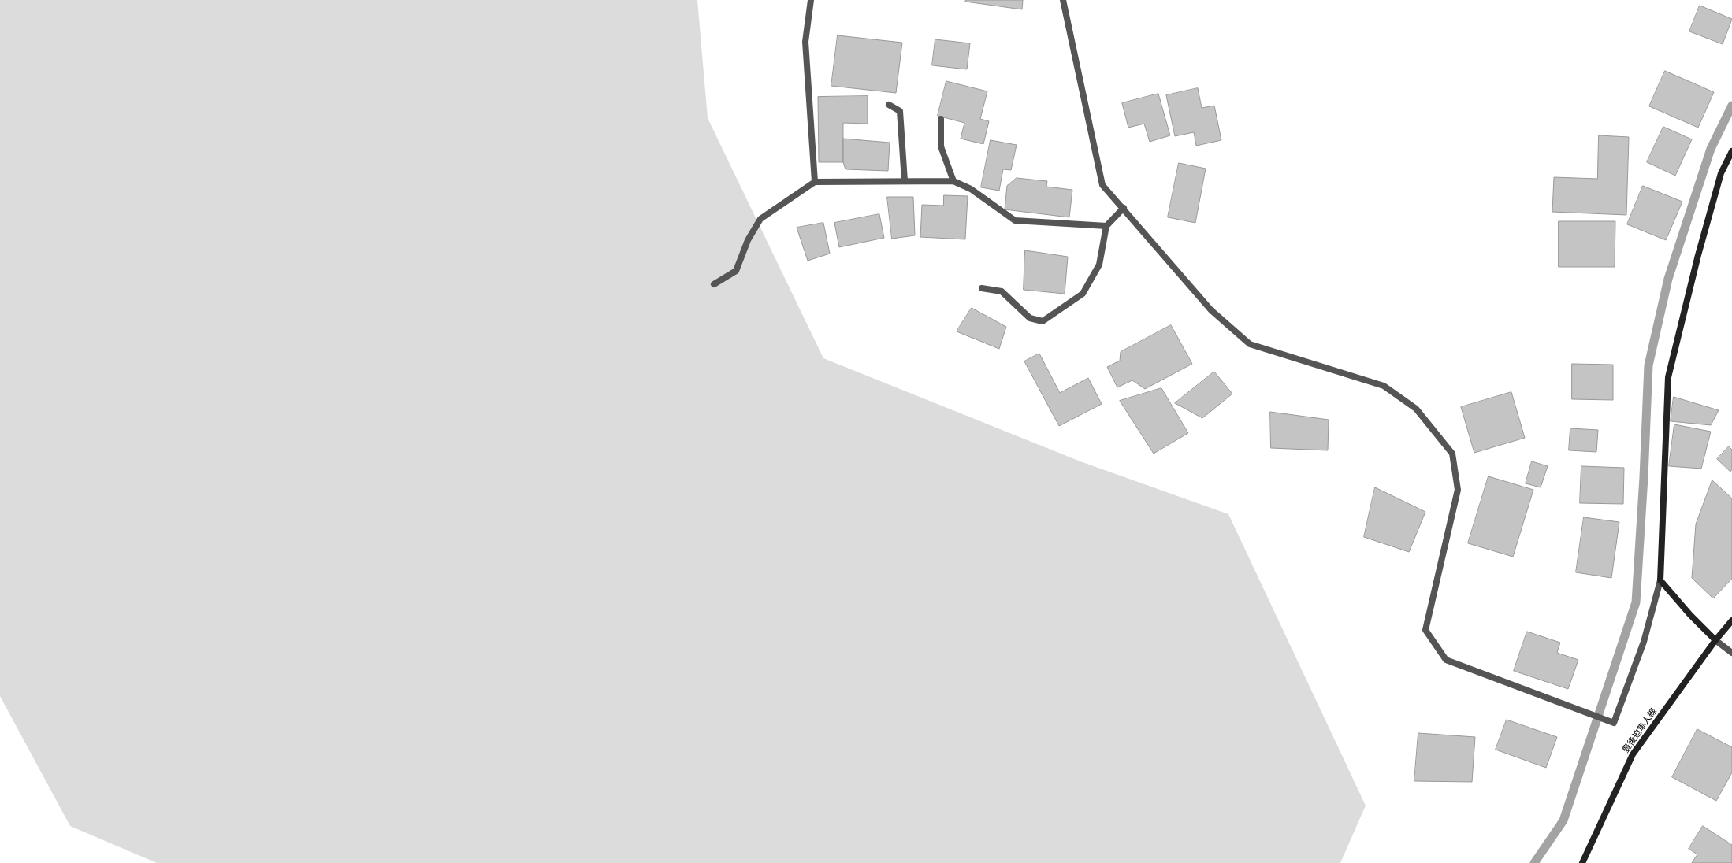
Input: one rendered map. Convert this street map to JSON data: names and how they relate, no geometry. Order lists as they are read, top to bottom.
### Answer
{
  "streets": {
    "street": ["豊後迫隼人線"]
  }
}
